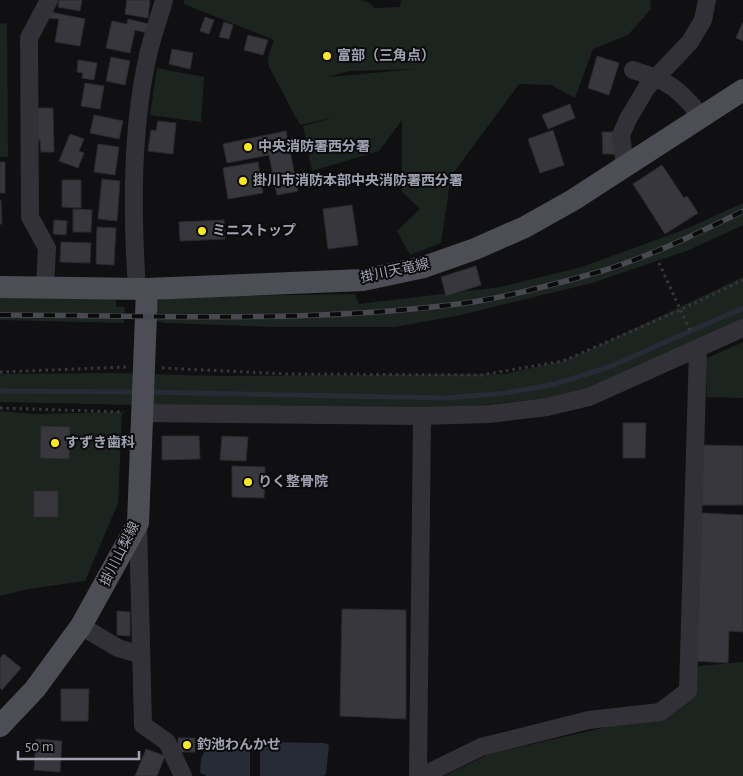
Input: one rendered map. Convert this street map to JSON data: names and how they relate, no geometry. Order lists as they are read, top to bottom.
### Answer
{
  "streets": {
    "main road": ["掛川天竜線", "掛川山梨線"]
  },
  "crossings": [
    ["掛川天竜線", "掛川山梨線"]
  ],
  "places": [
    "富部（三角点）",
    "中央消防署西分署",
    "掛川市消防本部中央消防署西分署",
    "ミニストップ",
    "すずき歯科",
    "りく整骨院",
    "釣池わんかせ"
  ],
  "scale_bar": "50 m"
}
